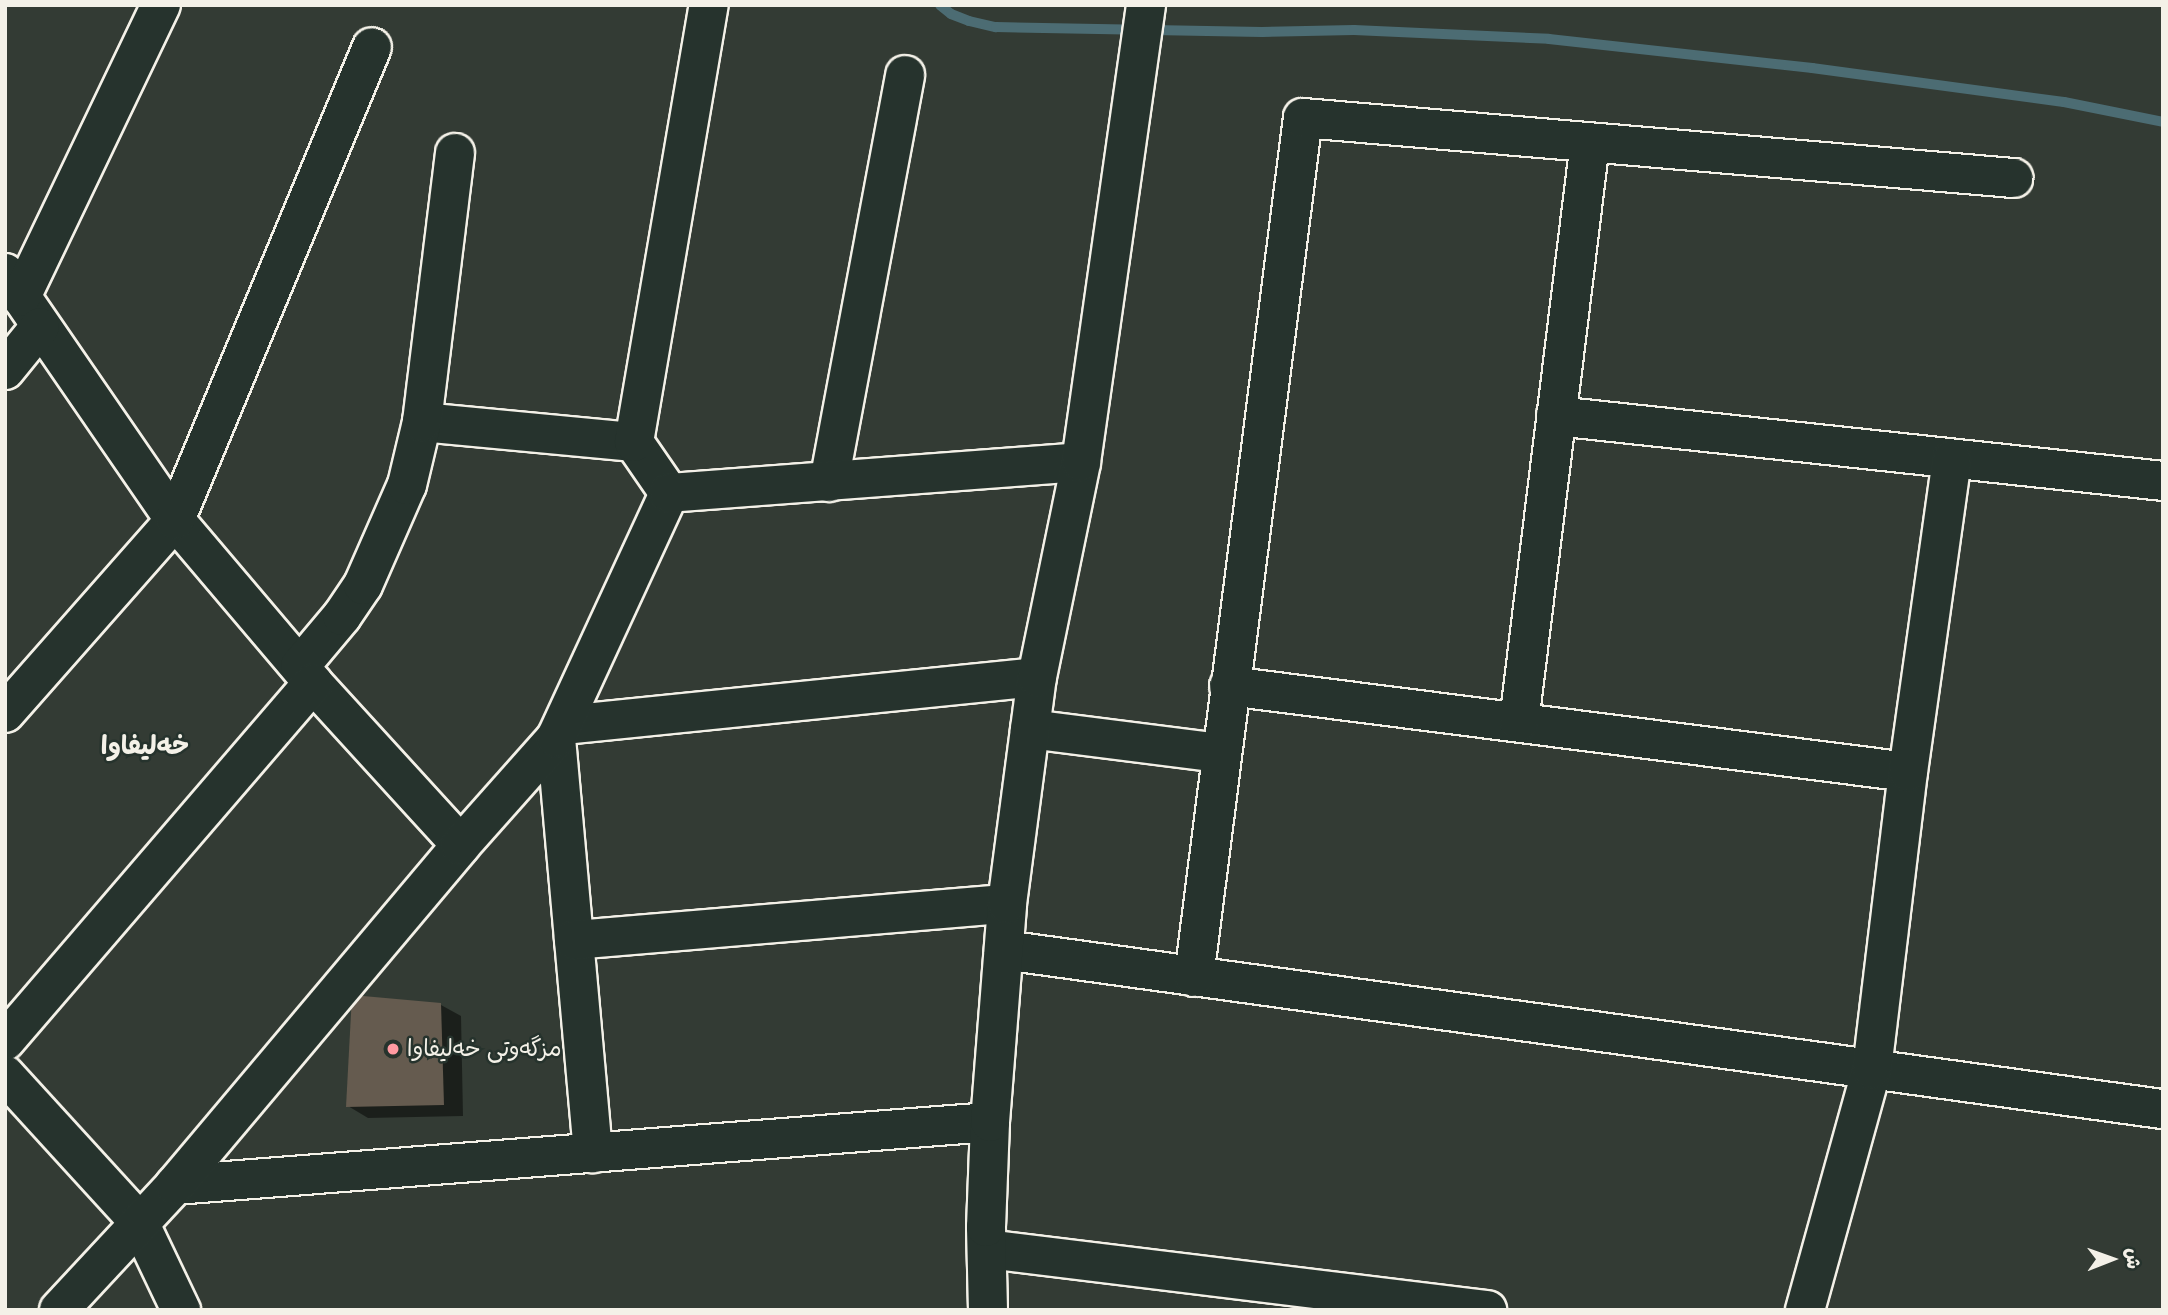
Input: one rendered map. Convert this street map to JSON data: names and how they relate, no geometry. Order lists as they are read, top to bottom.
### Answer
{
  "districts": ["خەلیفاوا"],
  "places": ["مزگەوتی خەلیفاوا"],
  "north": "right"
}
